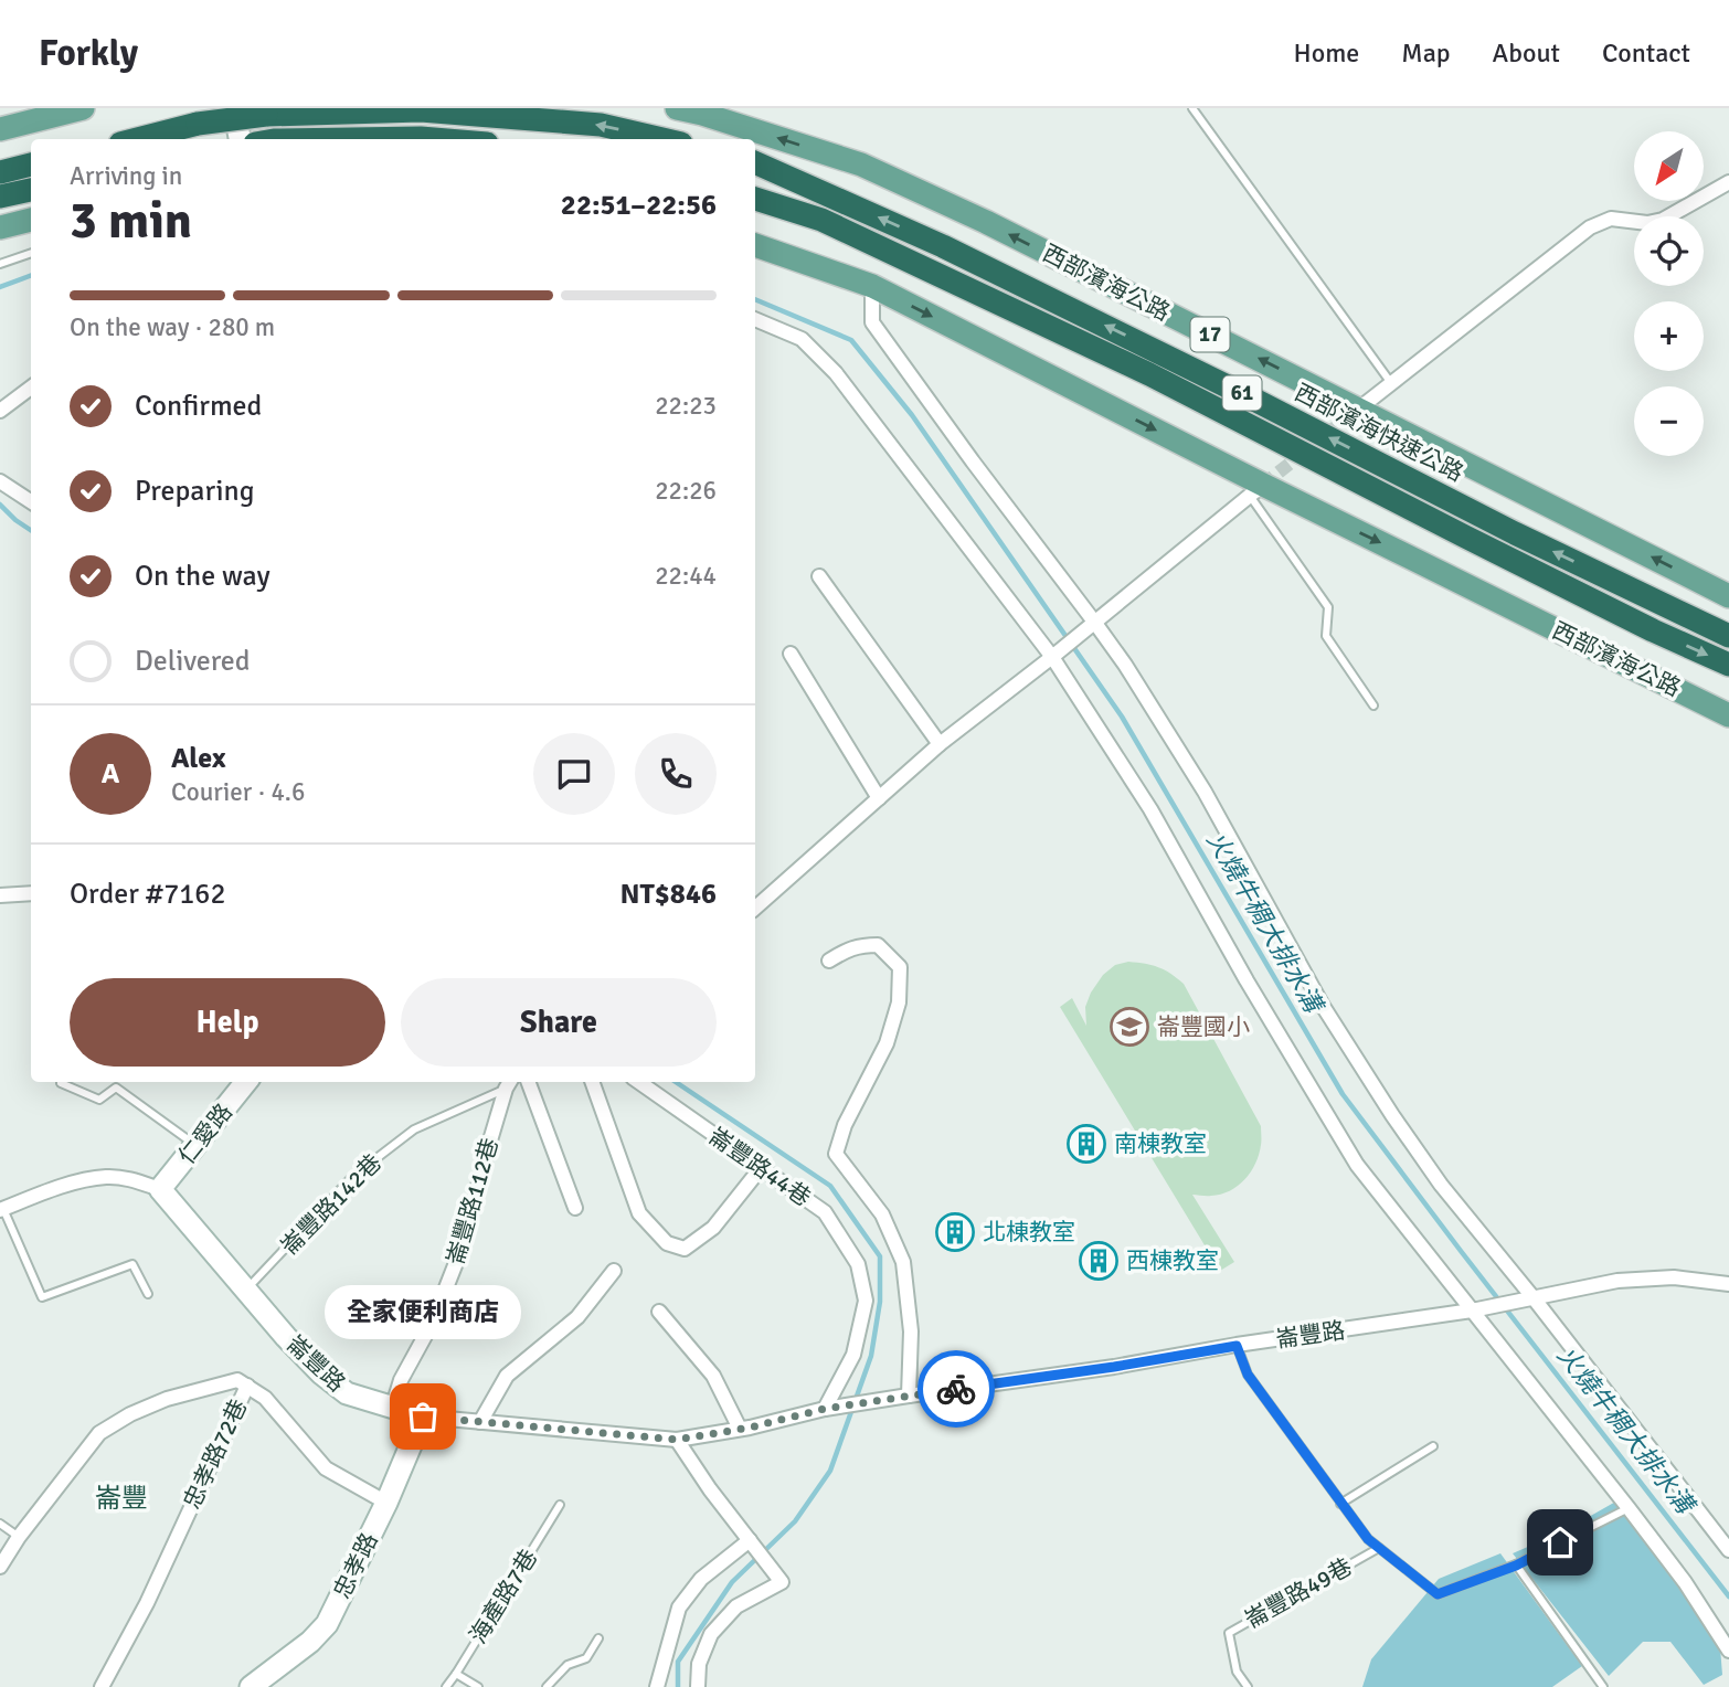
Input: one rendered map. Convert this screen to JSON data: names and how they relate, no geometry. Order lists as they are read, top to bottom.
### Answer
{
  "streets": {
    "highway": ["61", "西部濱海快速公路"],
    "main road": ["西部濱海公路", "17"],
    "street": [
      "仁愛路",
      "崙豐路44巷",
      "崙豐路112巷",
      "崙豐路",
      "忠孝路72巷",
      "忠孝路"
    ],
    "lane": ["崙豐路142巷", "崙豐路49巷", "海產路7巷"]
  },
  "crossings": [
    ["仁愛路", "崙豐路"],
    ["崙豐路44巷", "崙豐路"],
    ["崙豐路112巷", "崙豐路142巷"],
    ["崙豐路112巷", "崙豐路"],
    ["崙豐路142巷", "崙豐路"],
    ["崙豐路", "忠孝路"],
    ["崙豐路", "崙豐路49巷"],
    ["忠孝路72巷", "忠孝路"]
  ],
  "districts": ["崙豐"],
  "water": ["火燒牛稠大排水溝"],
  "places": {
    "school or university": ["崙豐國小"],
    "building": ["南棟教室", "北棟教室", "西棟教室"],
    "other": ["全家便利商店"]
  },
  "north": "bottom left",
  "page": {
    "header": "Forkly",
    "nav": [
      "Home",
      "Map",
      "About",
      "Contact"
    ],
    "map_buttons": ["+", "−"],
    "heading": ["3 min", "Arriving in", "22:51–22:56"],
    "panel": [
      "Alex",
      "Courier · 4.6",
      "Order #7162",
      "NT$846"
    ],
    "bar": "On the way · 280 m",
    "list": [
      ["Confirmed", "22:23"],
      ["Preparing", "22:26"],
      ["On the way", "22:44"],
      "Delivered"
    ],
    "round": "A",
    "buttons": ["Help", "Share"],
    "bubble": "全家便利商店"
  }
}
